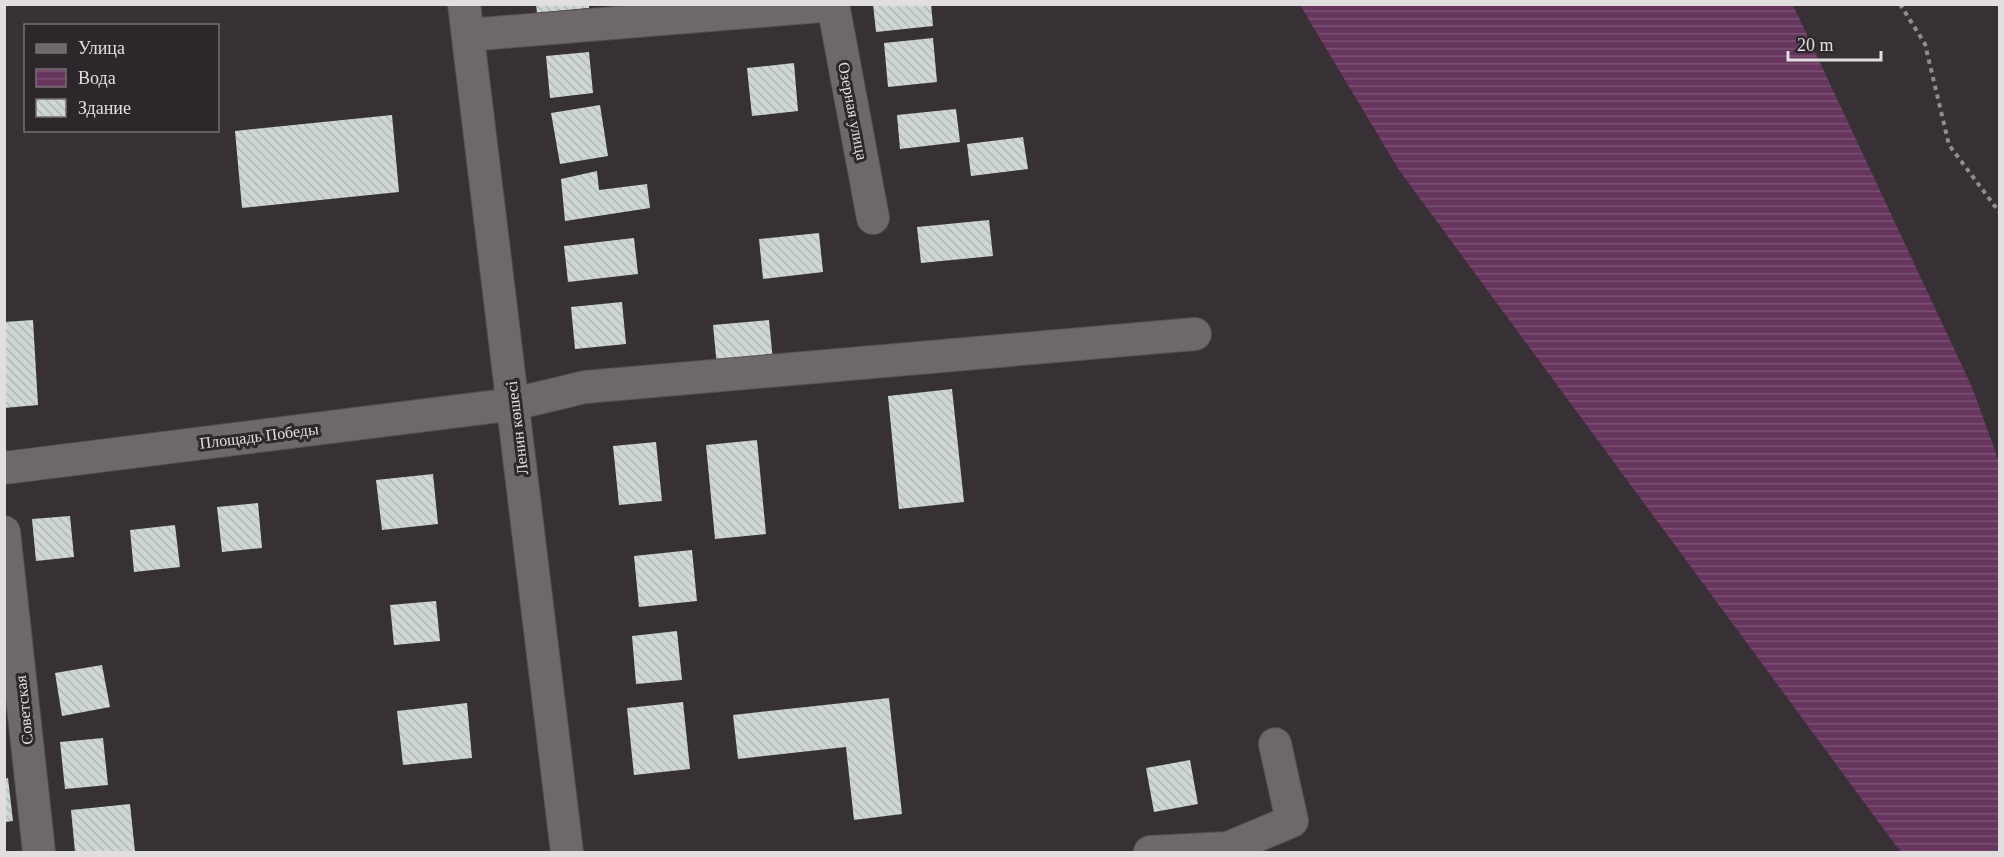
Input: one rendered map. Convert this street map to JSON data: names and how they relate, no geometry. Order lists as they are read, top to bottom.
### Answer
{
  "streets": {
    "street": [
      "Озерная улица",
      "Ленин көшесі",
      "Площадь Победы",
      "Советская"
    ]
  },
  "crossings": [
    ["Ленин көшесі", "Площадь Победы"]
  ],
  "legend": ["Улица", "Вода", "Здание"],
  "scale_bar": "20 m"
}
